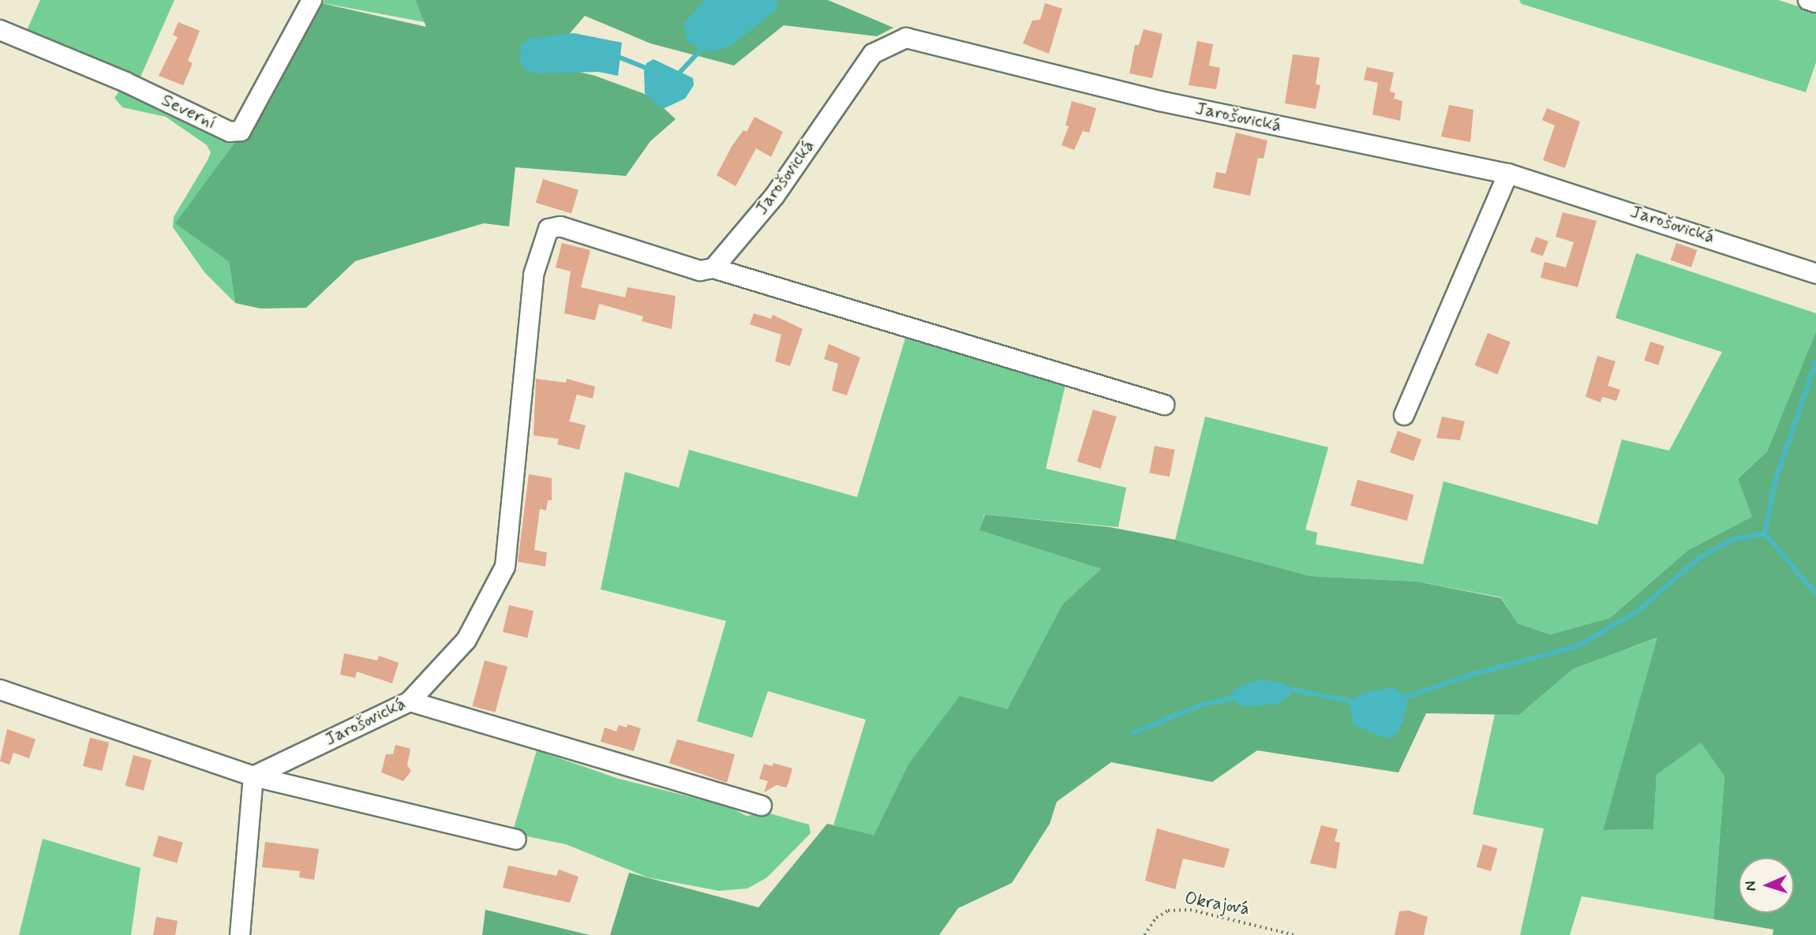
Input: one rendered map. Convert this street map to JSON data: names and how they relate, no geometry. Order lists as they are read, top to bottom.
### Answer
{
  "streets": {
    "street": ["Severní", "Jarošovická"],
    "path": ["Okrajová"]
  },
  "north": "left"
}
